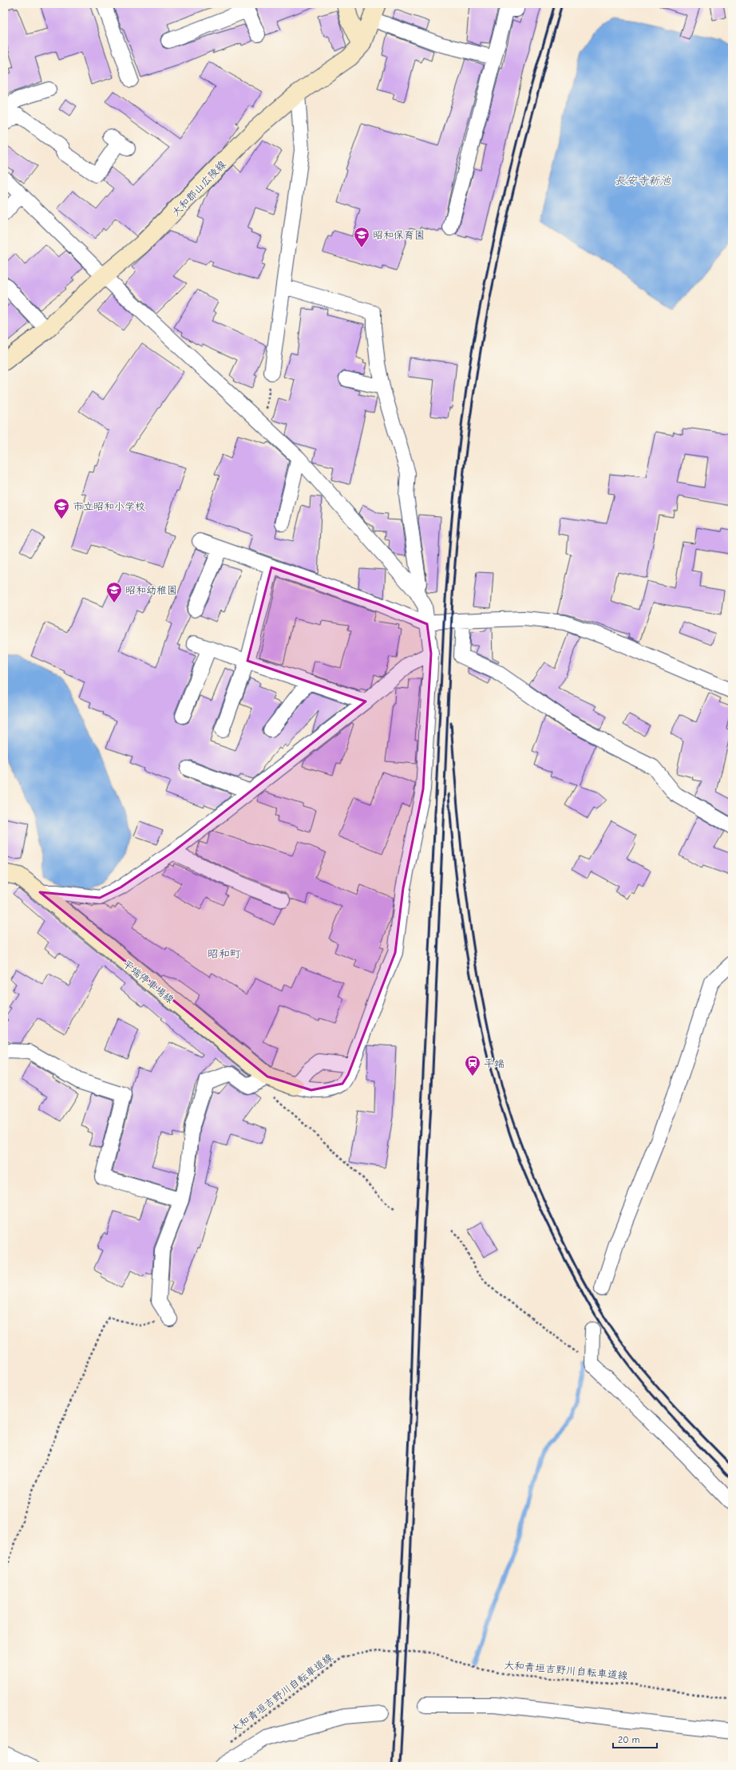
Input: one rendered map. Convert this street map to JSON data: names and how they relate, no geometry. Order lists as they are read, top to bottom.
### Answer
{
  "streets": {
    "main road": ["大和郡山広陵線", "平端停車場線"],
    "path": ["大和青垣吉野川自転車道線"]
  },
  "districts": ["昭和町"],
  "water": ["長安寺新池"],
  "places": {
    "school or university": ["昭和保育園", "市立昭和小学校", "昭和幼稚園"],
    "station": ["平端"]
  },
  "scale_bar": "20 m"
}
